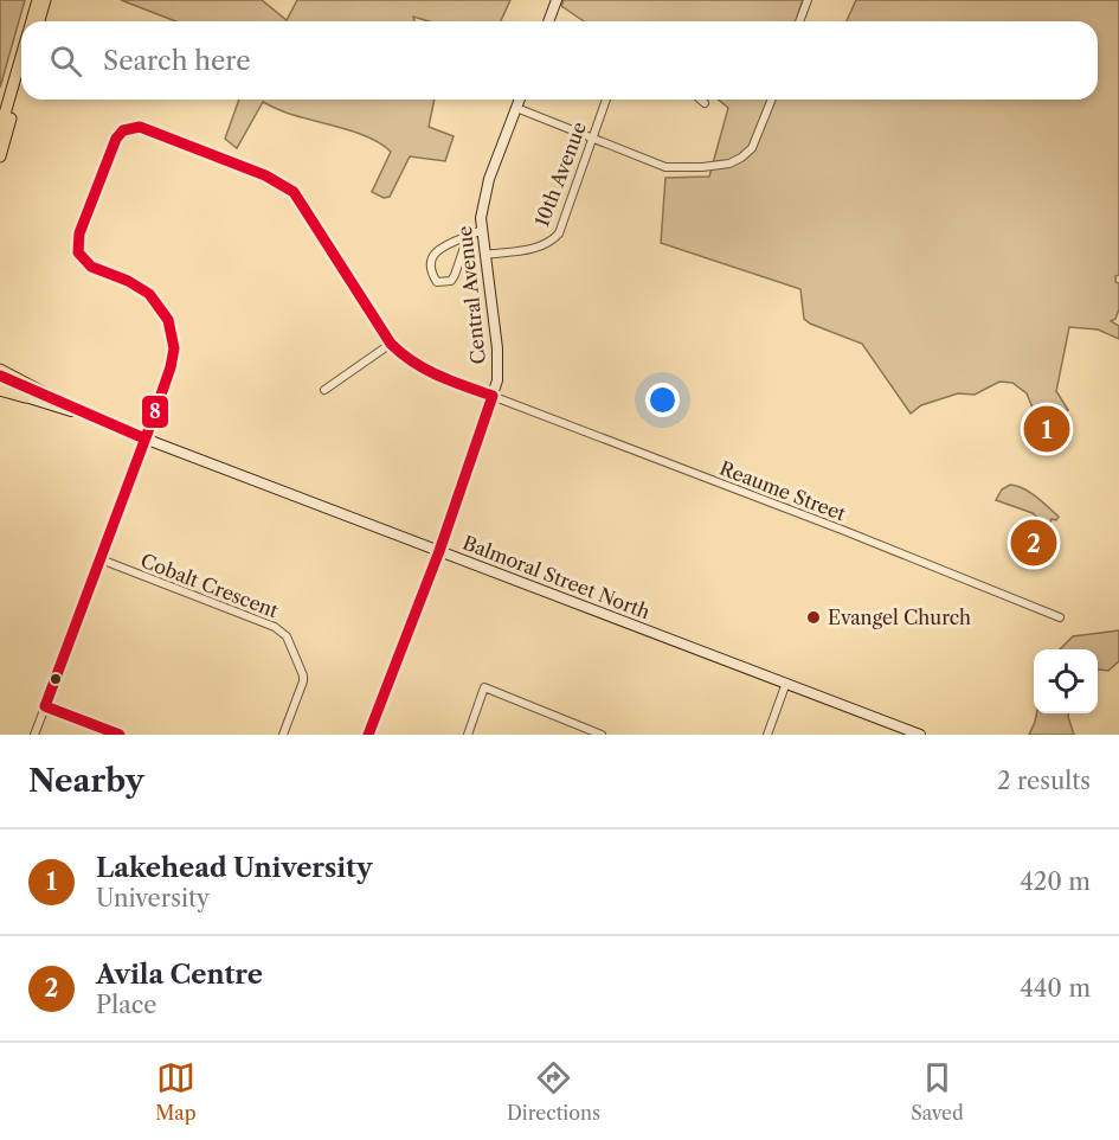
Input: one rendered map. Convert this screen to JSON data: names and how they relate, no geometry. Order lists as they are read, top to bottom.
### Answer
{
  "streets": {
    "main road": ["Central Avenue", "Balmoral Street North"],
    "street": ["10th Avenue", "Reaume Street", "Cobalt Crescent"]
  },
  "crossings": [
    ["10th Avenue", "Central Avenue"],
    ["Central Avenue", "Reaume Street"],
    ["Central Avenue", "Balmoral Street North"],
    ["Reaume Street", "Balmoral Street North"]
  ],
  "places": ["Evangel Church"],
  "lines": ["transit line 8"],
  "page": {
    "search": "Search here",
    "pins": ["1", "2"],
    "heading": ["Nearby", "2 results"],
    "list": [
      {
        "mark": "1",
        "name": "Lakehead University",
        "note": "University",
        "value": "420 m"
      },
      {
        "mark": "2",
        "name": "Avila Centre",
        "note": "Place",
        "value": "440 m"
      }
    ],
    "nav": ["Map", "Directions", "Saved"]
  }
}
